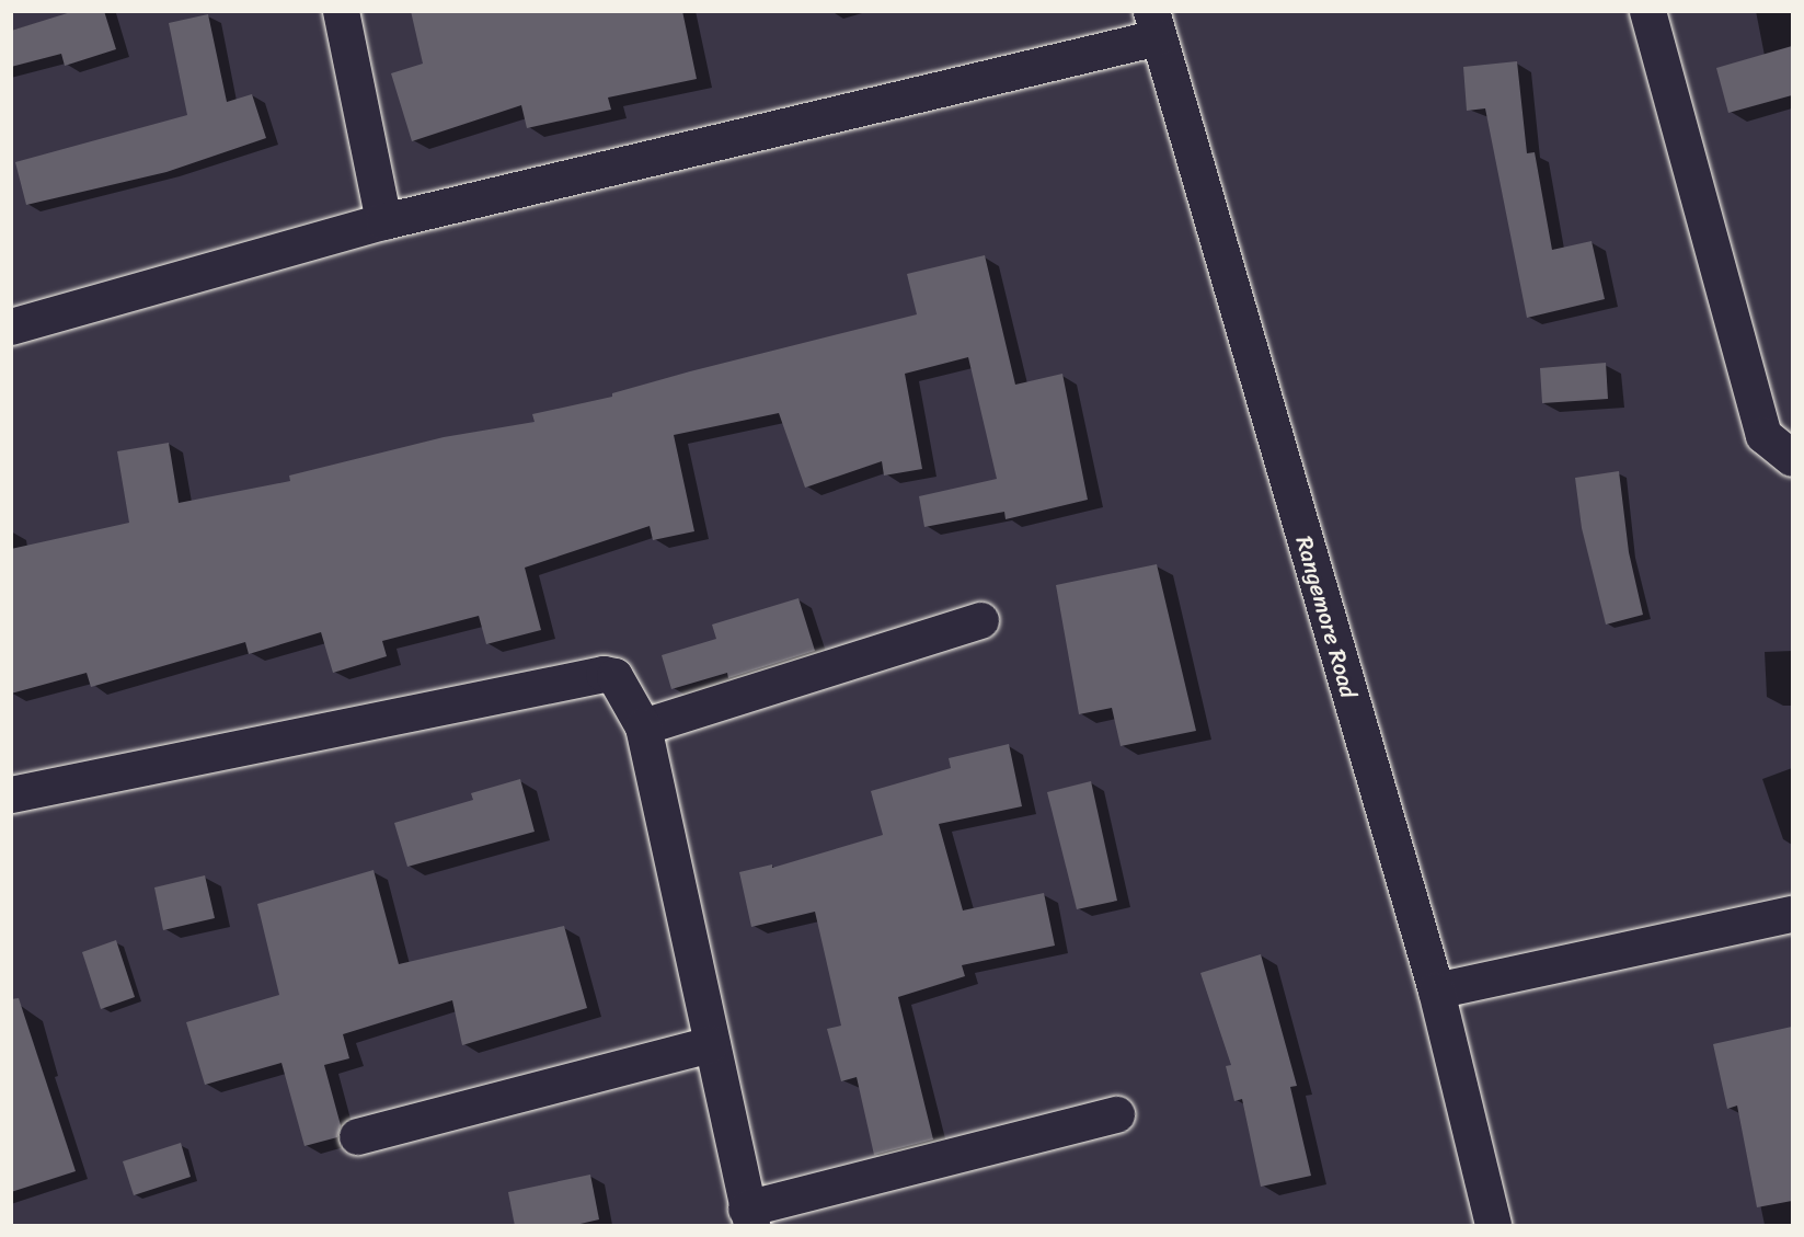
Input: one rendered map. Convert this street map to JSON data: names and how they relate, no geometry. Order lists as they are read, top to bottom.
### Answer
{
  "streets": {
    "street": ["Rangemore Road"]
  }
}
